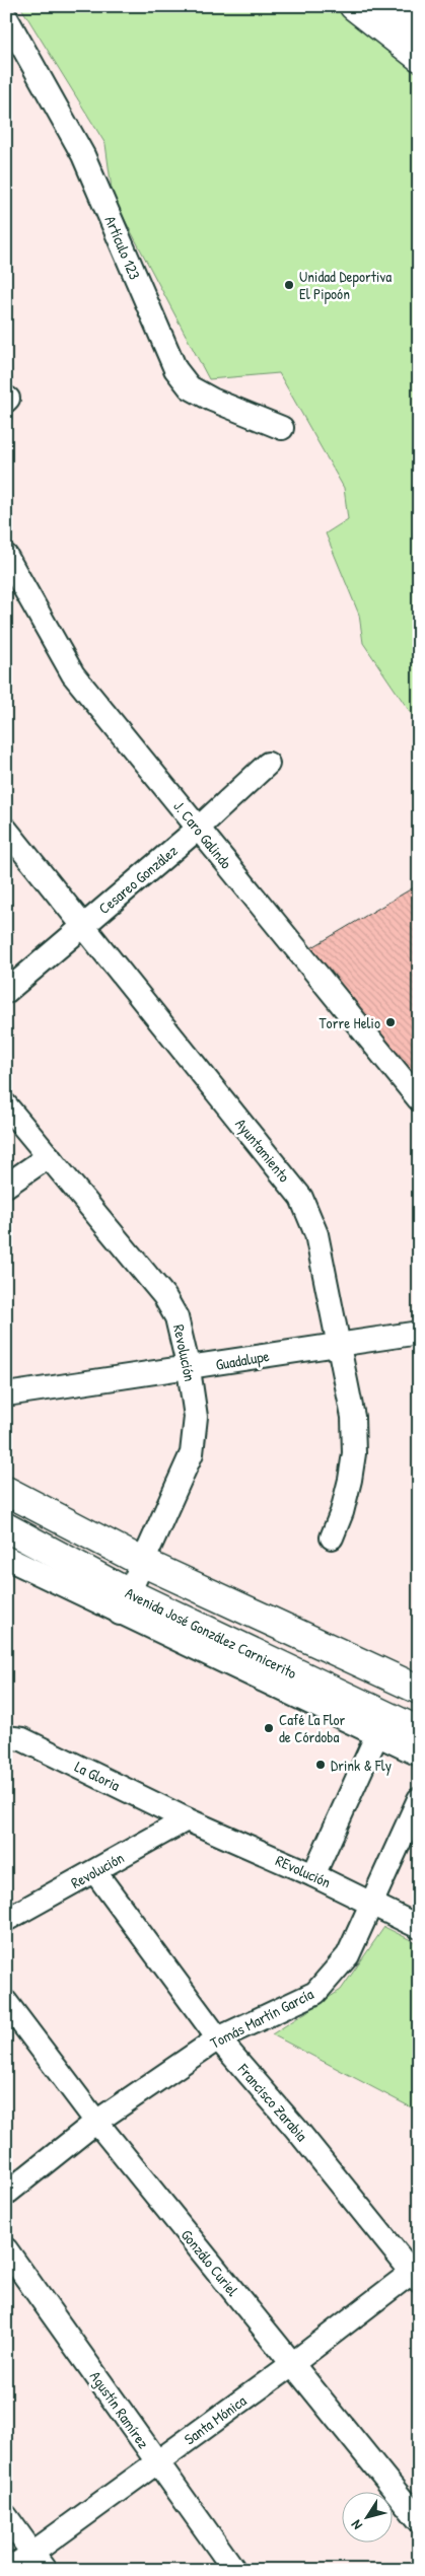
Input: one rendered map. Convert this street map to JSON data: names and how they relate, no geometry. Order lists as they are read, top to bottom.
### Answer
{
  "streets": {
    "street": [
      "Artículo 123",
      "J. Caro Galindo",
      "Cesareo González",
      "Ayuntamiento",
      "Revolución",
      "Guadalupe",
      "Avenida José González Carnicerito",
      "La Gloria",
      "REvolución",
      "Tomás Martín García",
      "Francisco Zarabia",
      "Gonzálo Curiel",
      "Agustín Ramírez",
      "Santa Mónica"
    ]
  },
  "crossings": [
    ["J. Caro Galindo", "Cesareo González"],
    ["Cesareo González", "Ayuntamiento"],
    ["Ayuntamiento", "Guadalupe"],
    ["Revolución", "Guadalupe"],
    ["Revolución", "Avenida José González Carnicerito"],
    ["Revolución", "La Gloria"],
    ["Revolución", "REvolución"],
    ["Revolución", "Francisco Zarabia"],
    ["La Gloria", "REvolución"],
    ["REvolución", "Tomás Martín García"],
    ["Tomás Martín García", "Francisco Zarabia"],
    ["Tomás Martín García", "Gonzálo Curiel"],
    ["Francisco Zarabia", "Santa Mónica"],
    ["Gonzálo Curiel", "Santa Mónica"],
    ["Agustín Ramírez", "Santa Mónica"]
  ],
  "places": [
    "Unidad Deportiva El Pipoón",
    "Torre Helio",
    "Café La Flor de Córdoba",
    "Drink & Fly"
  ],
  "north": "bottom left"
}
